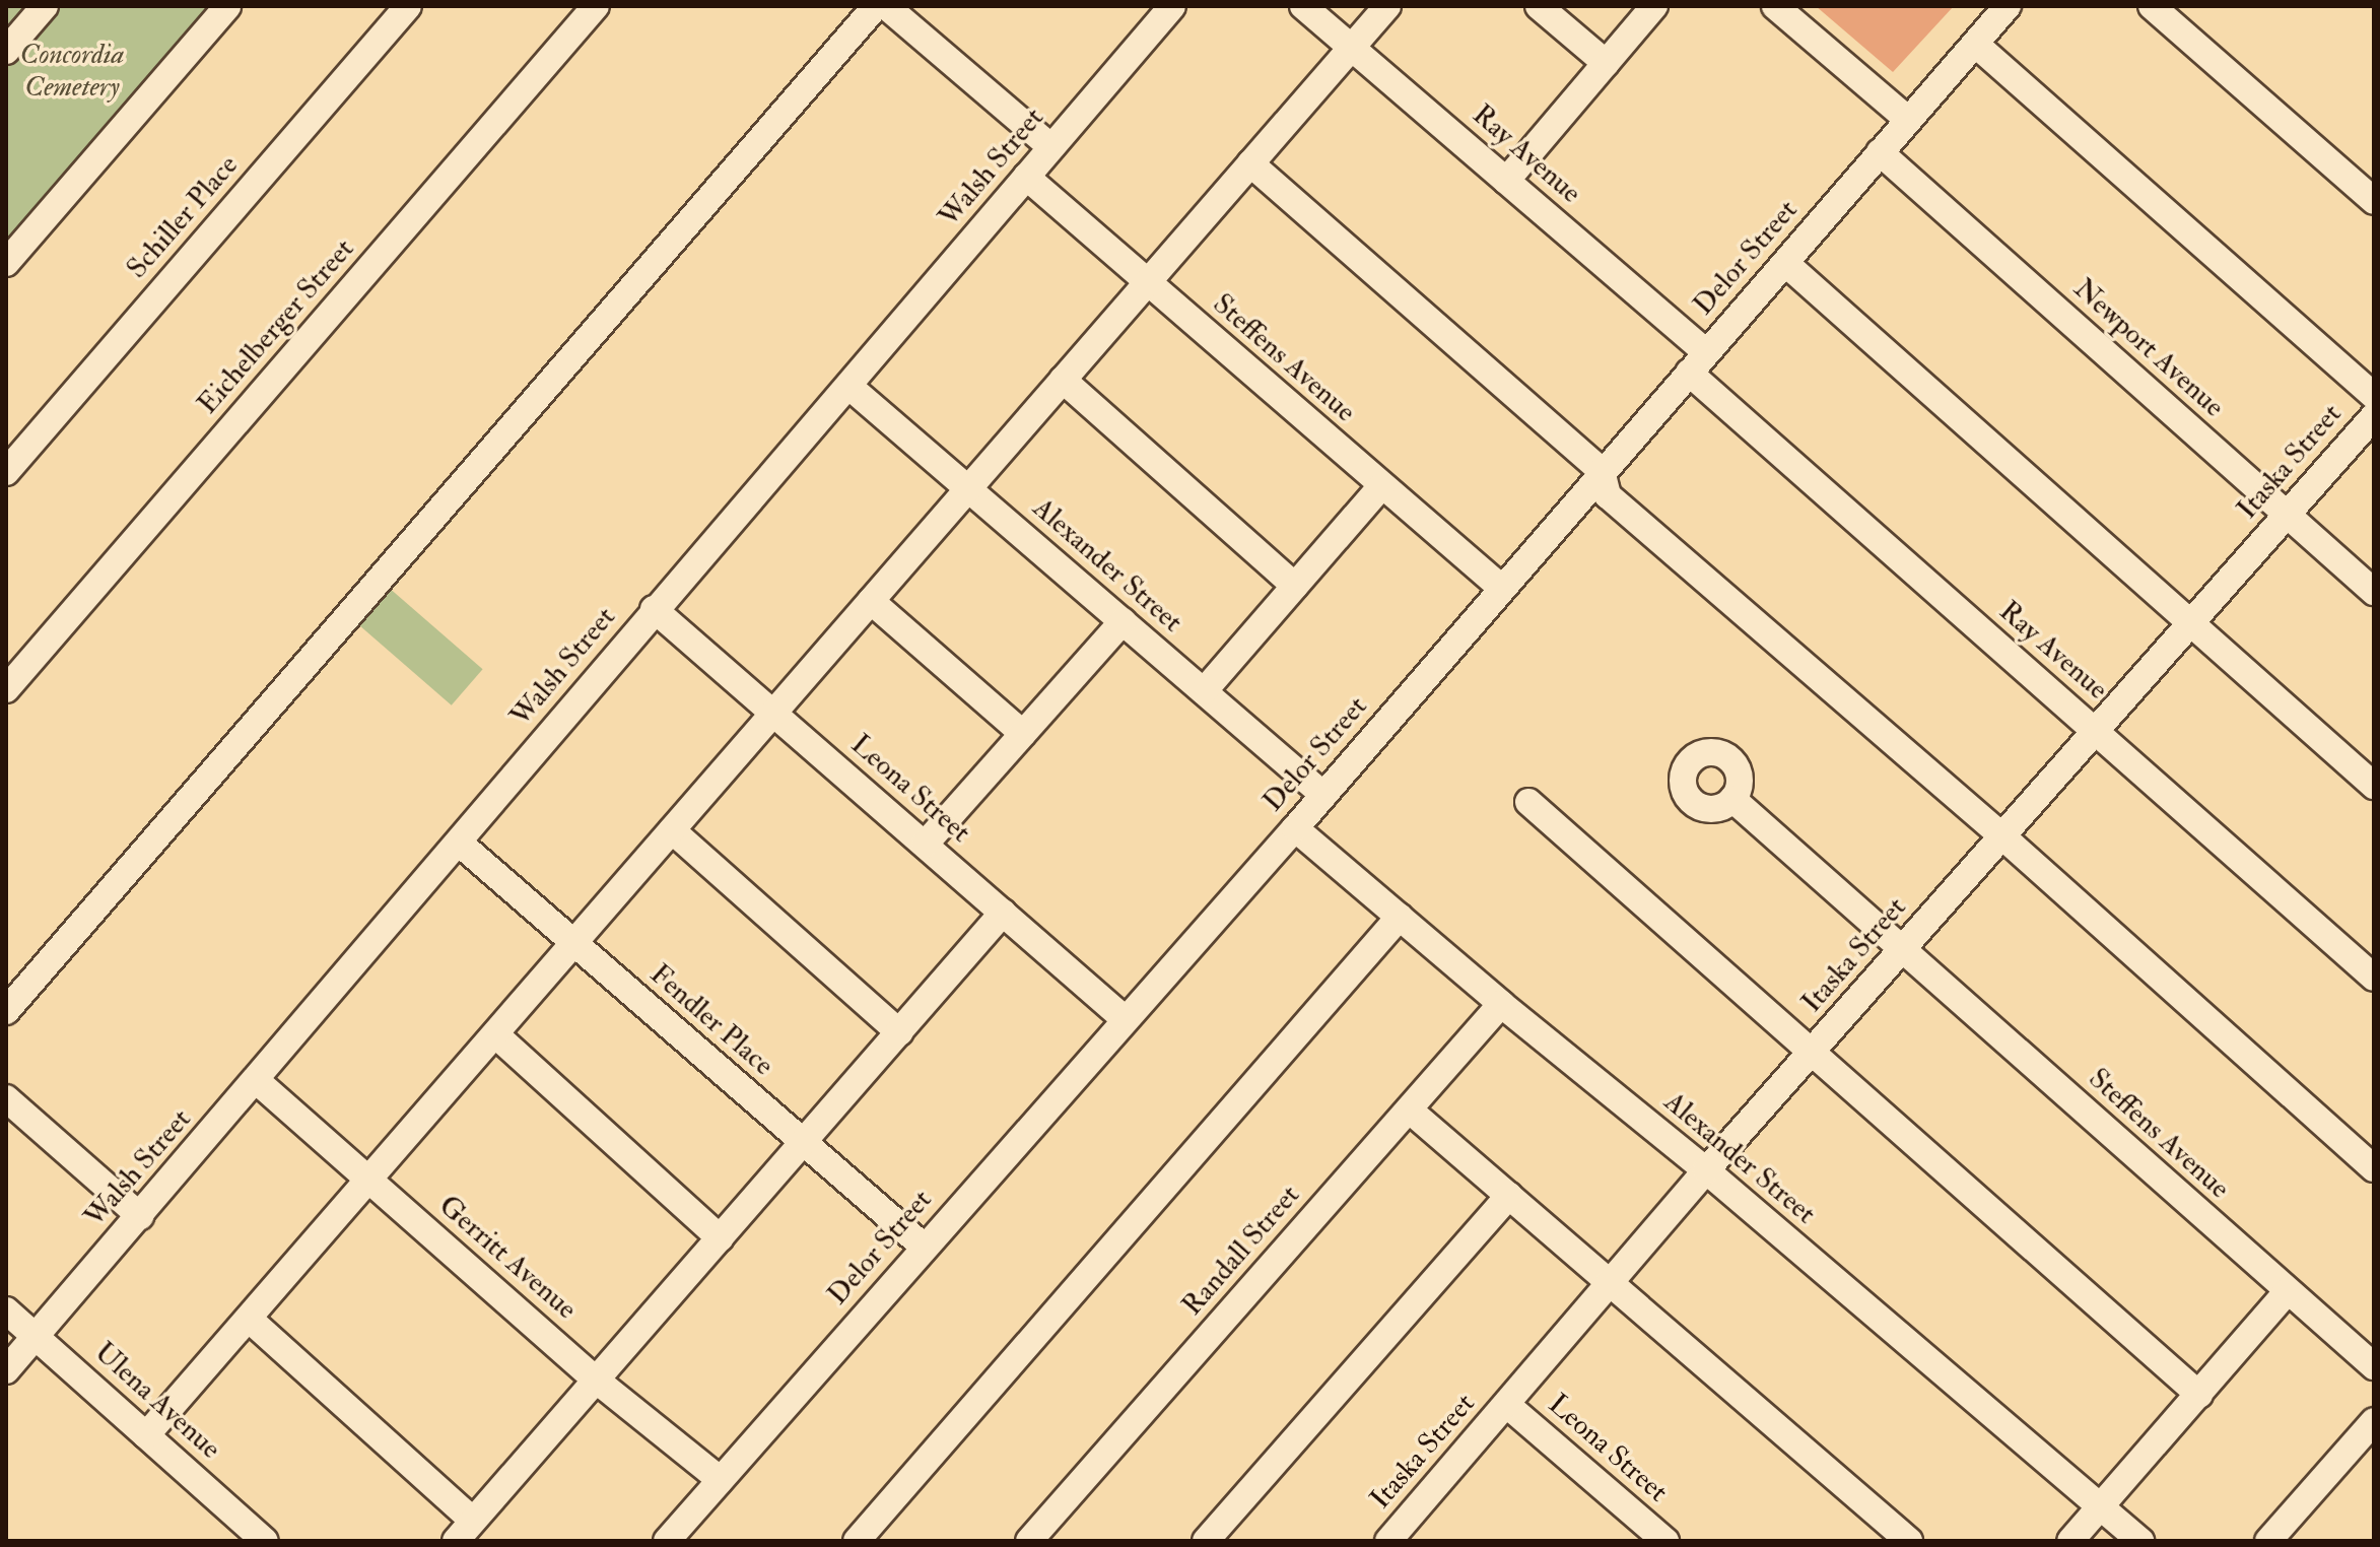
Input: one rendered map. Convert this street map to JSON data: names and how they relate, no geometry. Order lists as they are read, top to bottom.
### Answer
{
  "streets": {
    "street": [
      "Ray Avenue",
      "Walsh Street",
      "Schiller Place",
      "Delor Street",
      "Eichelberger Street",
      "Newport Avenue",
      "Steffens Avenue",
      "Itaska Street",
      "Alexander Street",
      "Leona Street",
      "Fendler Place",
      "Randall Street",
      "Gerritt Avenue",
      "Ulena Avenue"
    ]
  },
  "crossings": [
    ["Ray Avenue", "Delor Street"],
    ["Ray Avenue", "Itaska Street"],
    ["Walsh Street", "Steffens Avenue"],
    ["Walsh Street", "Alexander Street"],
    ["Walsh Street", "Leona Street"],
    ["Walsh Street", "Fendler Place"],
    ["Walsh Street", "Gerritt Avenue"],
    ["Walsh Street", "Ulena Avenue"],
    ["Delor Street", "Newport Avenue"],
    ["Delor Street", "Steffens Avenue"],
    ["Delor Street", "Alexander Street"],
    ["Delor Street", "Leona Street"],
    ["Delor Street", "Fendler Place"],
    ["Delor Street", "Gerritt Avenue"],
    ["Newport Avenue", "Itaska Street"],
    ["Steffens Avenue", "Itaska Street"],
    ["Itaska Street", "Alexander Street"],
    ["Itaska Street", "Leona Street"],
    ["Alexander Street", "Randall Street"]
  ],
  "parks": ["Concordia Cemetery"]
}
